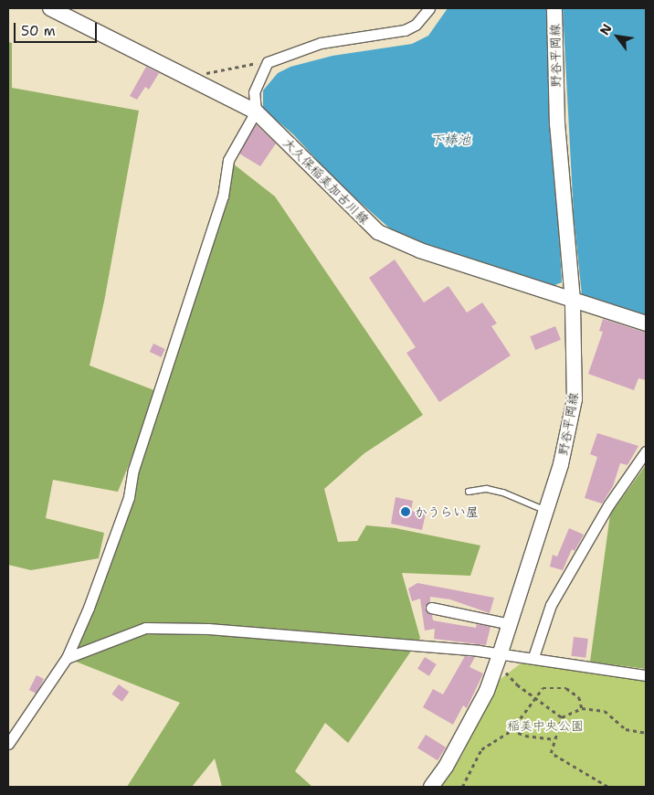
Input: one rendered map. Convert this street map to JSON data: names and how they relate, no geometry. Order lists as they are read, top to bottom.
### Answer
{
  "streets": {
    "main road": ["野谷平岡線", "大久保稲美加古川線"]
  },
  "crossings": [
    ["野谷平岡線", "大久保稲美加古川線"]
  ],
  "water": ["下棒池"],
  "parks": ["稲美中央公園"],
  "places": ["かうらい屋"],
  "scale_bar": "50 m",
  "north": "top left"
}
